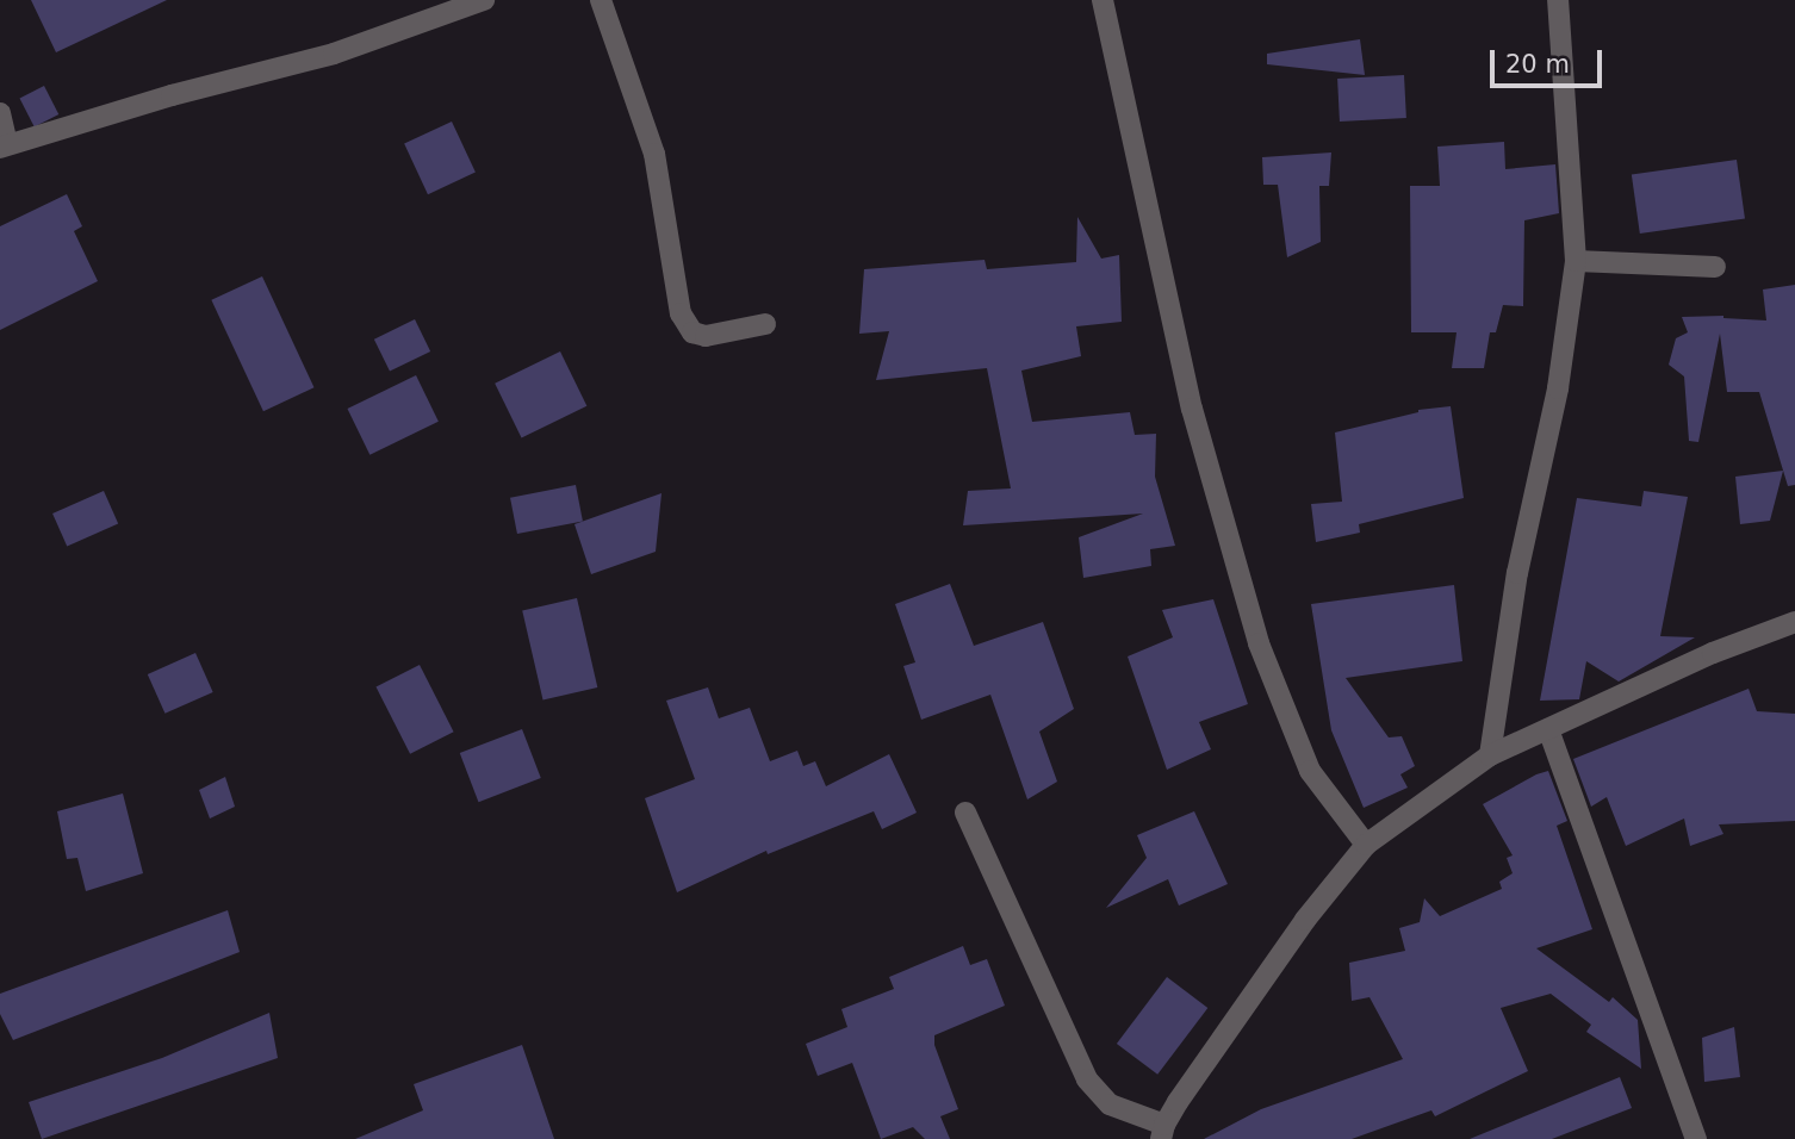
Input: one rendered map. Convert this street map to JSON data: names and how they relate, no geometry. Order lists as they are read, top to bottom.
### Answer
{
  "scale_bar": "20 m"
}
